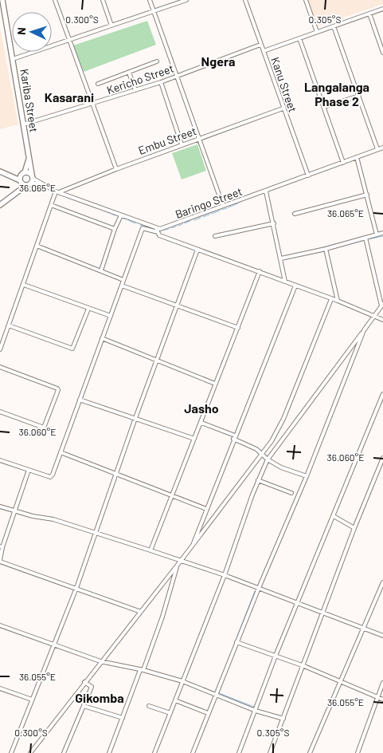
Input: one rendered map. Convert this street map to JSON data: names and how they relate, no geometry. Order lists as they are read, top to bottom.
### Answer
{
  "streets": {
    "street": [
      "Kericho Street",
      "Kanu Street",
      "Kariba Street",
      "Embu Street",
      "Baringo Street"
    ]
  },
  "crossings": [
    ["Kericho Street", "Kanu Street"],
    ["Kericho Street", "Kariba Street"],
    ["Kanu Street", "Embu Street"],
    ["Kanu Street", "Baringo Street"]
  ],
  "districts": [
    "Ngera",
    "Langalanga Phase 2",
    "Kasarani",
    "Jasho",
    "Gikomba"
  ],
  "north": "left",
  "coordinates": [
    "0.300°S",
    "0.305°S",
    "36.065°E",
    "36.060°E",
    "36.055°E"
  ]
}
